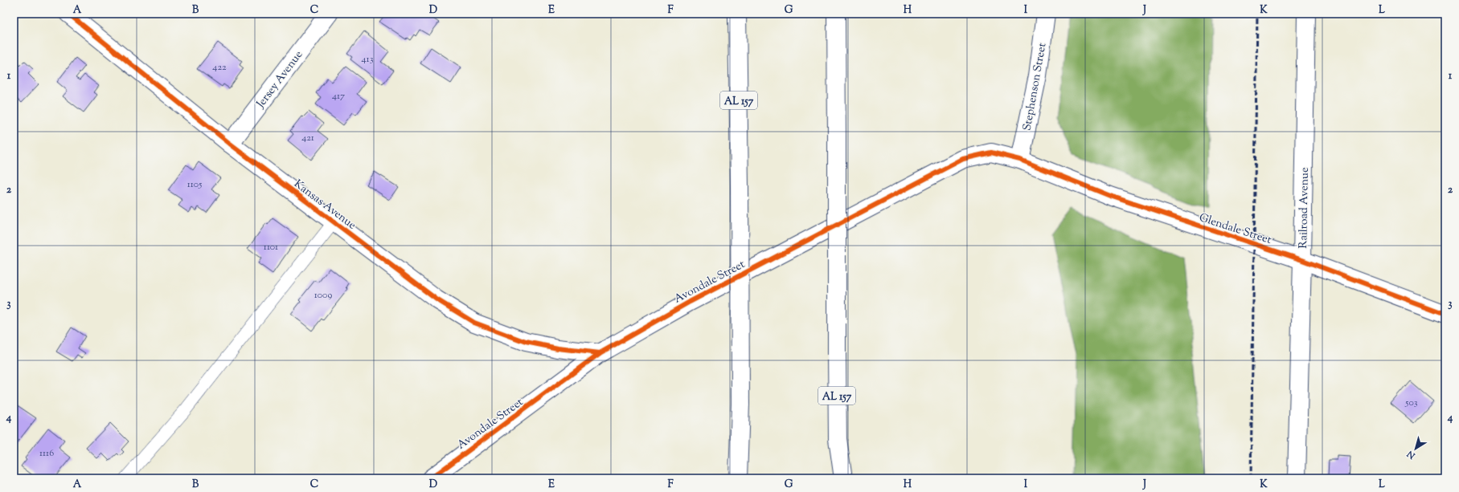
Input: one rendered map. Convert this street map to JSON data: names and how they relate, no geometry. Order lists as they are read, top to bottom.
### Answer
{
  "streets": {
    "main road": [
      "Jersey Avenue",
      "Stephenson Street",
      "AL 157",
      "Kansas Avenue",
      "Railroad Avenue",
      "Glendale Street",
      "Avondale Street"
    ]
  },
  "crossings": [
    ["Jersey Avenue", "Kansas Avenue"],
    ["Stephenson Street", "Glendale Street"],
    ["Stephenson Street", "Avondale Street"],
    ["Kansas Avenue", "Avondale Street"],
    ["Railroad Avenue", "Glendale Street"],
    ["Glendale Street", "Avondale Street"]
  ],
  "house_numbers": [
    "413",
    "422",
    "417",
    "421",
    "1105",
    "1101",
    "1009",
    "503",
    "1116"
  ],
  "north": "bottom left",
  "grid": {
    "columns": [
      "A",
      "B",
      "C",
      "D",
      "E",
      "F",
      "G",
      "H",
      "I",
      "J",
      "K",
      "L"
    ],
    "rows": [
      "1",
      "2",
      "3",
      "4"
    ]
  }
}
